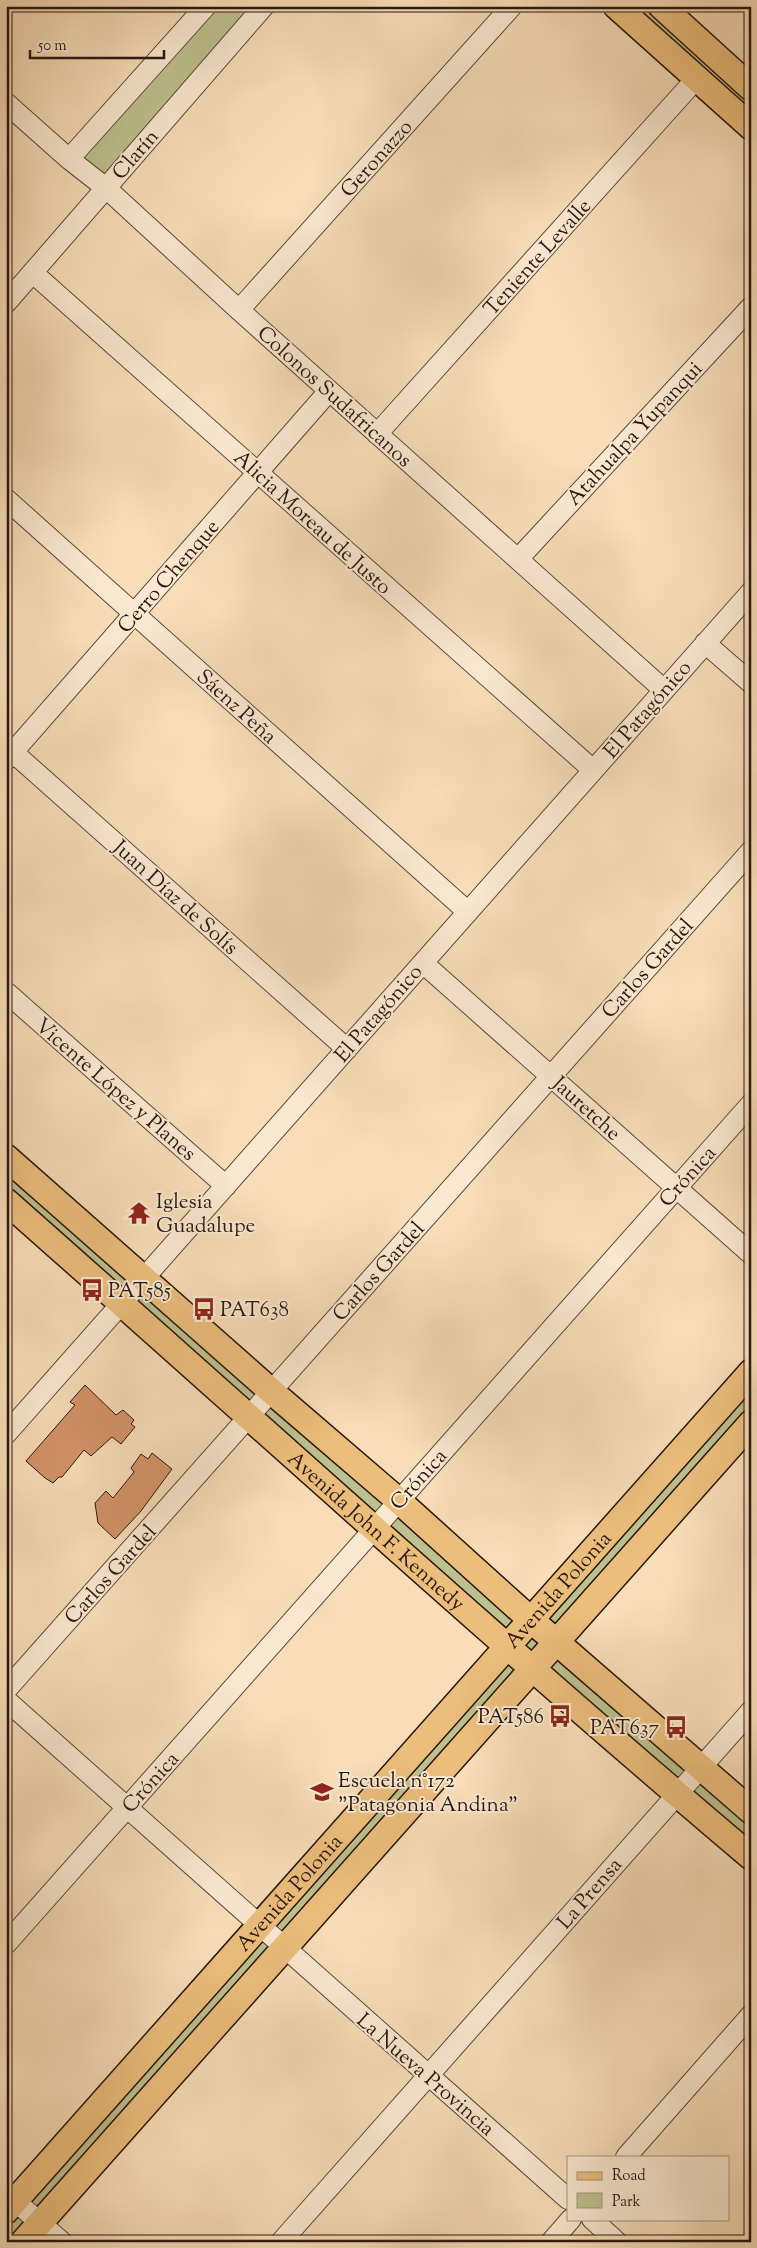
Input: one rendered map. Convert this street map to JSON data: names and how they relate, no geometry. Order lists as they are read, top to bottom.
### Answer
{
  "streets": {
    "main road": ["Avenida John F. Kennedy", "Avenida Polonia"],
    "street": [
      "Clarín",
      "Geronazzo",
      "Teniente Levalle",
      "Colonos Sudafricanos",
      "Atahualpa Yupanqui",
      "Alicia Moreau de Justo",
      "Cerro Chenque",
      "Sáenz Peña",
      "El Patagónico",
      "Juan Díaz de Solís",
      "Carlos Gardel",
      "Vicente López y Planes",
      "Jauretche",
      "Crónica",
      "La Prensa",
      "La Nueva Provincia"
    ]
  },
  "crossings": [
    ["Clarín", "Colonos Sudafricanos"],
    ["Clarín", "Alicia Moreau de Justo"],
    ["Geronazzo", "Colonos Sudafricanos"],
    ["Teniente Levalle", "Colonos Sudafricanos"],
    ["Colonos Sudafricanos", "Atahualpa Yupanqui"],
    ["Colonos Sudafricanos", "Cerro Chenque"],
    ["Colonos Sudafricanos", "El Patagónico"],
    ["Alicia Moreau de Justo", "Cerro Chenque"],
    ["Alicia Moreau de Justo", "El Patagónico"],
    ["Cerro Chenque", "Sáenz Peña"],
    ["Cerro Chenque", "Juan Díaz de Solís"],
    ["Sáenz Peña", "El Patagónico"],
    ["El Patagónico", "Juan Díaz de Solís"],
    ["El Patagónico", "Vicente López y Planes"],
    ["El Patagónico", "Jauretche"],
    ["El Patagónico", "Avenida John F. Kennedy"],
    ["Carlos Gardel", "Jauretche"],
    ["Carlos Gardel", "Avenida John F. Kennedy"],
    ["Jauretche", "Crónica"],
    ["Crónica", "Avenida John F. Kennedy"],
    ["Avenida John F. Kennedy", "Avenida Polonia"],
    ["Avenida John F. Kennedy", "La Prensa"],
    ["Avenida Polonia", "La Nueva Provincia"],
    ["La Prensa", "La Nueva Provincia"]
  ],
  "places": {
    "temple": ["Iglesia Guadalupe"],
    "bus stop": [
      "PAT585",
      "PAT638",
      "PAT586",
      "PAT637"
    ],
    "school or university": ["Escuela n°172 \"Patagonia Andina\""]
  },
  "legend": ["Road", "Park"],
  "scale_bar": "50 m"
}
